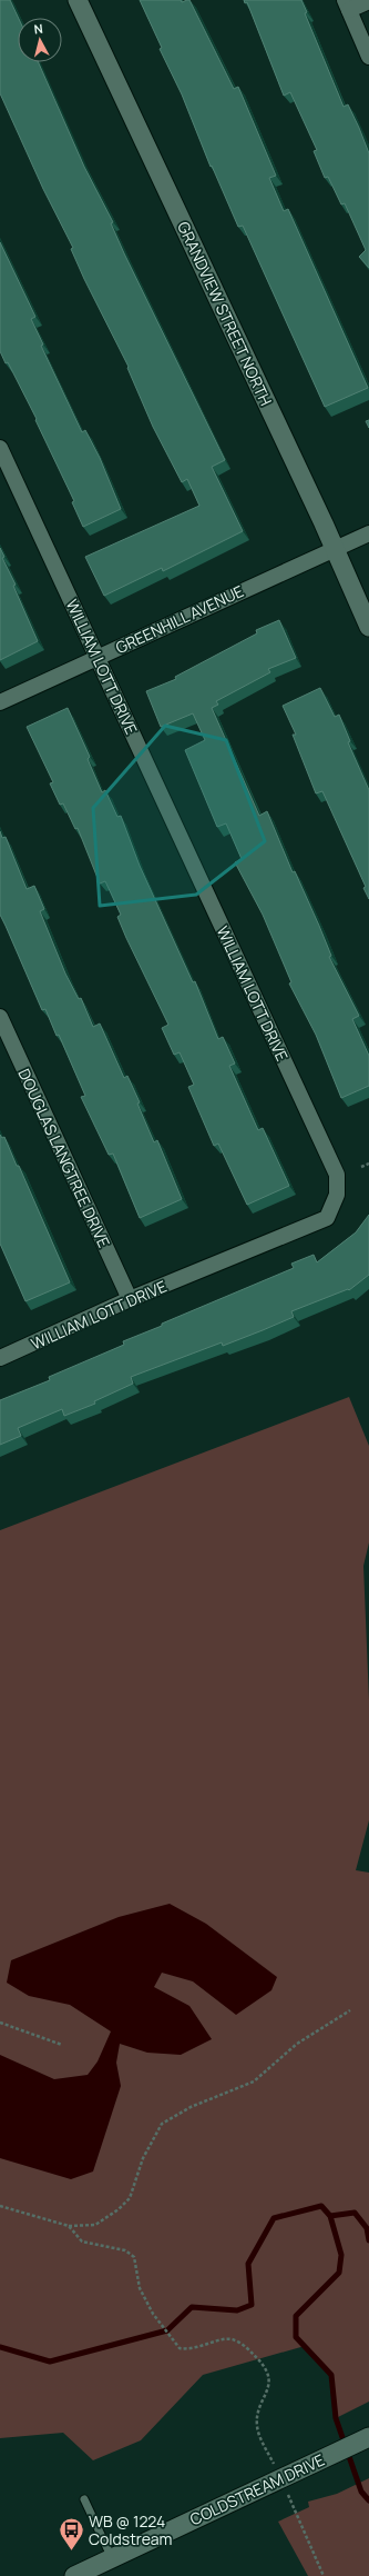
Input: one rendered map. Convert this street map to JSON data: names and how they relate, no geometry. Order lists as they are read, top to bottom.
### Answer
{
  "streets": {
    "street": [
      "GRANDVIEW STREET NORTH",
      "GREENHILL AVENUE",
      "WILLIAM LOTT DRIVE",
      "DOUGLAS LANGTREE DRIVE",
      "COLDSTREAM DRIVE"
    ]
  },
  "crossings": [
    ["GRANDVIEW STREET NORTH", "GREENHILL AVENUE"],
    ["GREENHILL AVENUE", "WILLIAM LOTT DRIVE"],
    ["WILLIAM LOTT DRIVE", "DOUGLAS LANGTREE DRIVE"]
  ],
  "places": {
    "bus stop": ["WB @ 1224 Coldstream"]
  },
  "north": "top"
}
